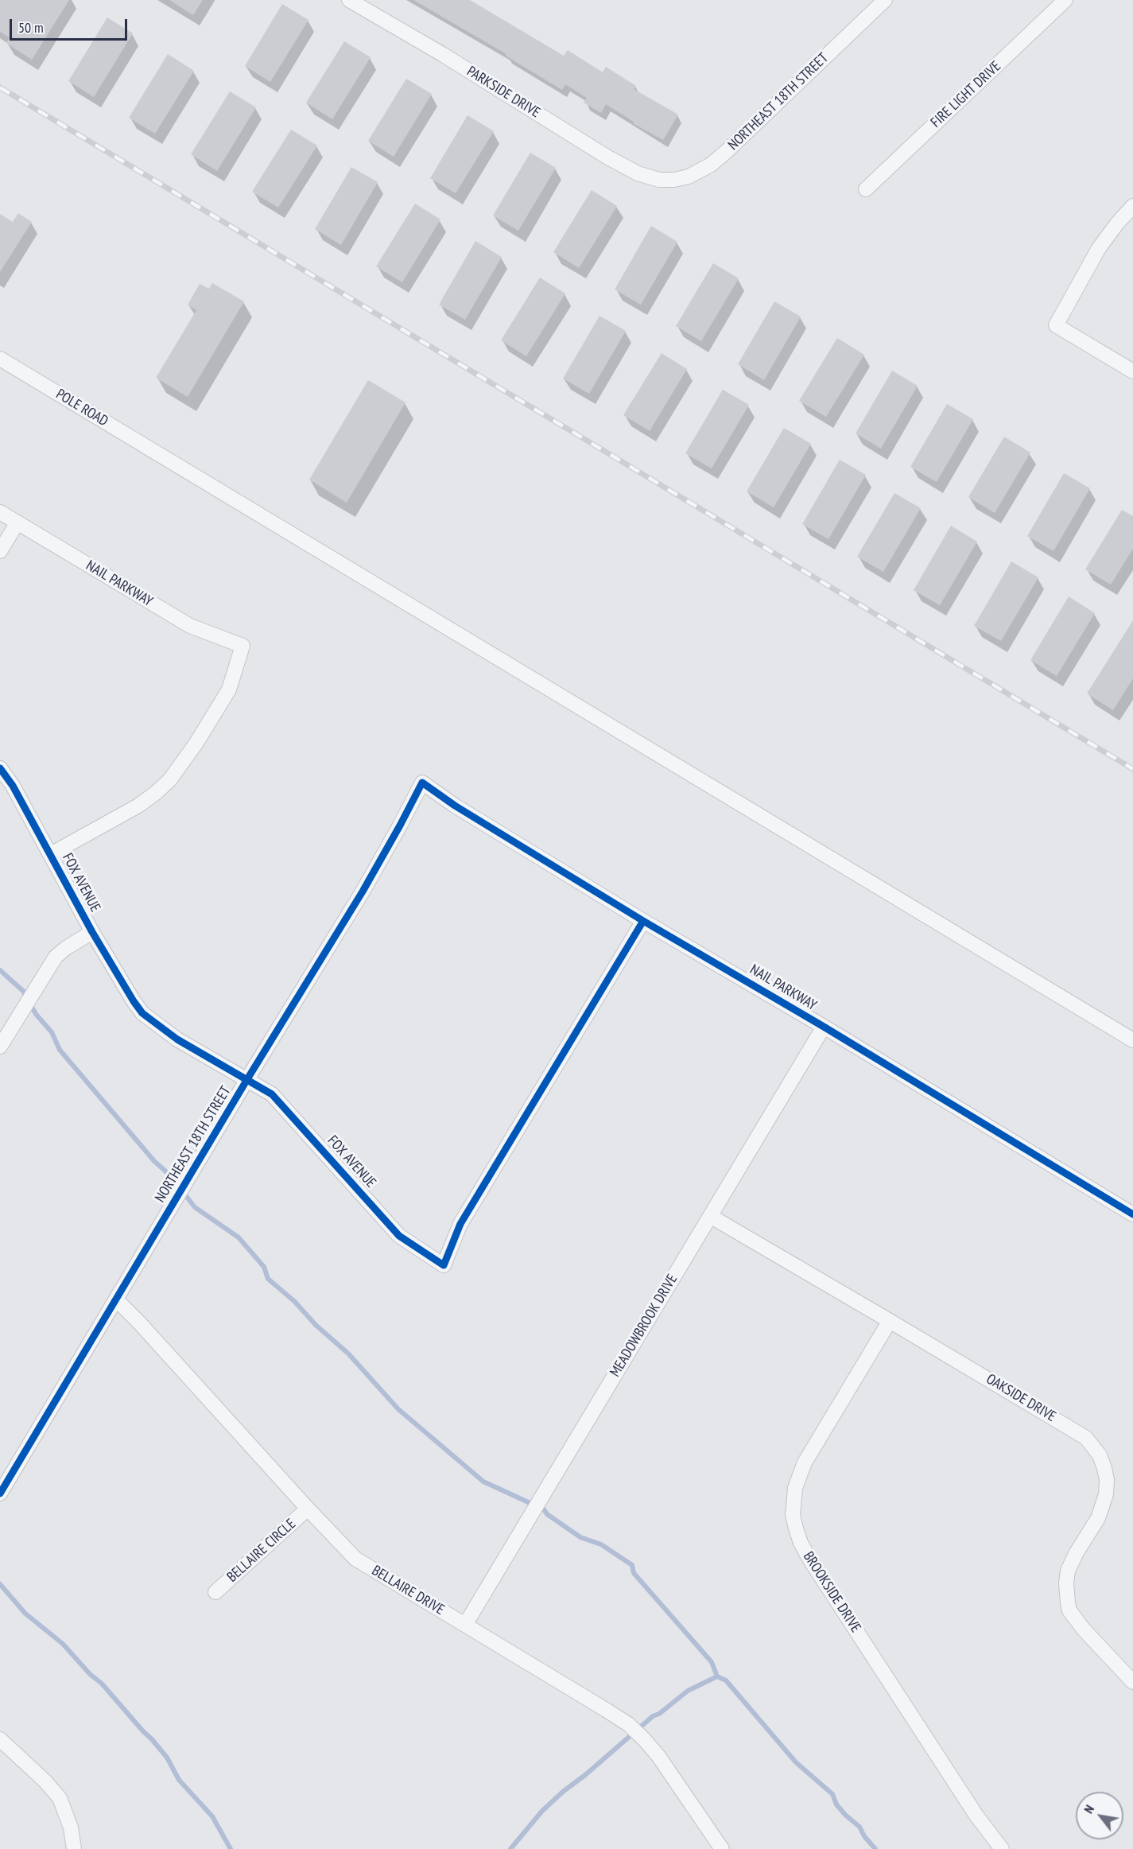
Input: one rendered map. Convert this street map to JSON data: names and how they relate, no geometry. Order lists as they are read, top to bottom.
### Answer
{
  "streets": {
    "street": [
      "PARKSIDE DRIVE",
      "FIRE LIGHT DRIVE",
      "NORTHEAST 18TH STREET",
      "POLE ROAD",
      "NAIL PARKWAY",
      "FOX AVENUE",
      "MEADOWBROOK DRIVE",
      "OAKSIDE DRIVE",
      "BELLAIRE CIRCLE",
      "BELLAIRE DRIVE",
      "BROOKSIDE DRIVE"
    ]
  },
  "crossings": [
    ["PARKSIDE DRIVE", "NORTHEAST 18TH STREET"],
    ["NORTHEAST 18TH STREET", "NAIL PARKWAY"],
    ["NORTHEAST 18TH STREET", "FOX AVENUE"],
    ["NORTHEAST 18TH STREET", "BELLAIRE DRIVE"],
    ["NAIL PARKWAY", "FOX AVENUE"],
    ["NAIL PARKWAY", "MEADOWBROOK DRIVE"],
    ["MEADOWBROOK DRIVE", "OAKSIDE DRIVE"],
    ["MEADOWBROOK DRIVE", "BELLAIRE DRIVE"],
    ["OAKSIDE DRIVE", "BROOKSIDE DRIVE"],
    ["BELLAIRE CIRCLE", "BELLAIRE DRIVE"]
  ],
  "scale_bar": "50 m",
  "north": "top left"
}
